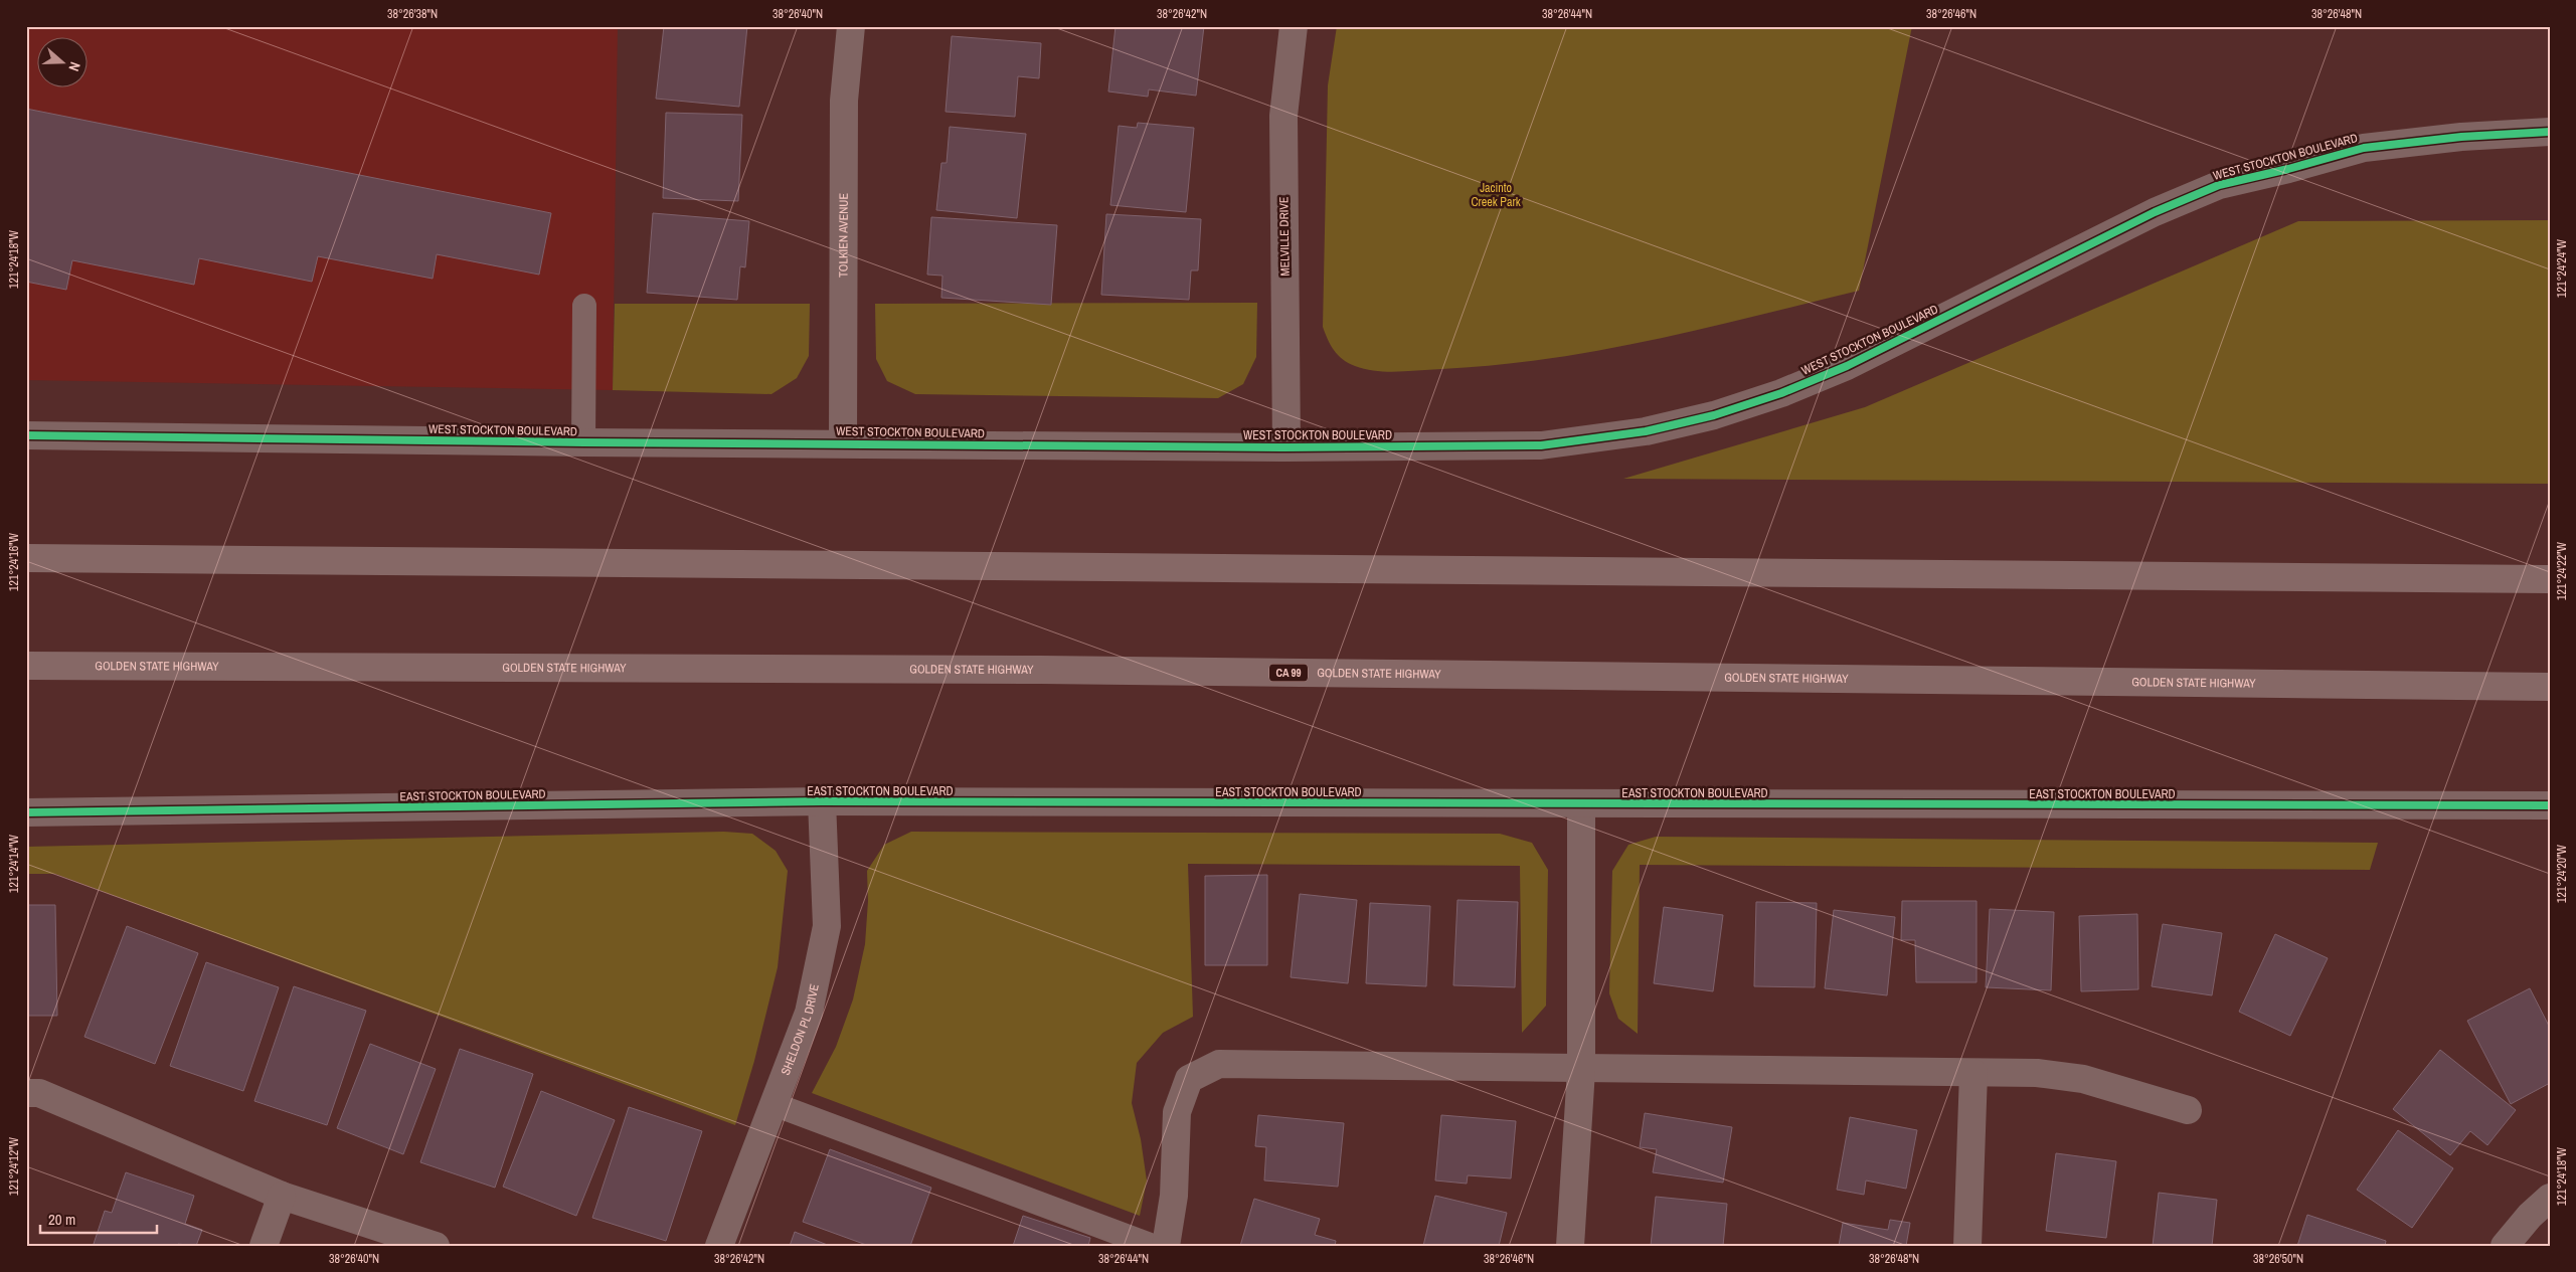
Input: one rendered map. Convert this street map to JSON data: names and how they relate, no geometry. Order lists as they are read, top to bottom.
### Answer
{
  "streets": {
    "highway": ["GOLDEN STATE HIGHWAY", "CA 99"],
    "street": [
      "WEST STOCKTON BOULEVARD",
      "TOLKIEN AVENUE",
      "MELVILLE DRIVE",
      "EAST STOCKTON BOULEVARD",
      "SHELDON PL DRIVE"
    ]
  },
  "crossings": [
    ["WEST STOCKTON BOULEVARD", "TOLKIEN AVENUE"],
    ["WEST STOCKTON BOULEVARD", "MELVILLE DRIVE"],
    ["EAST STOCKTON BOULEVARD", "SHELDON PL DRIVE"]
  ],
  "parks": ["Jacinto Creek Park"],
  "scale_bar": "20 m",
  "north": "right",
  "coordinates": [
    "38°26'38\"N",
    "38°26'40\"N",
    "38°26'42\"N",
    "38°26'44\"N",
    "38°26'46\"N",
    "38°26'48\"N",
    "121°24'18\"W",
    "121°24'24\"W",
    "121°24'16\"W",
    "121°24'22\"W",
    "121°24'14\"W",
    "121°24'20\"W",
    "121°24'12\"W",
    "38°26'50\"N"
  ]
}
